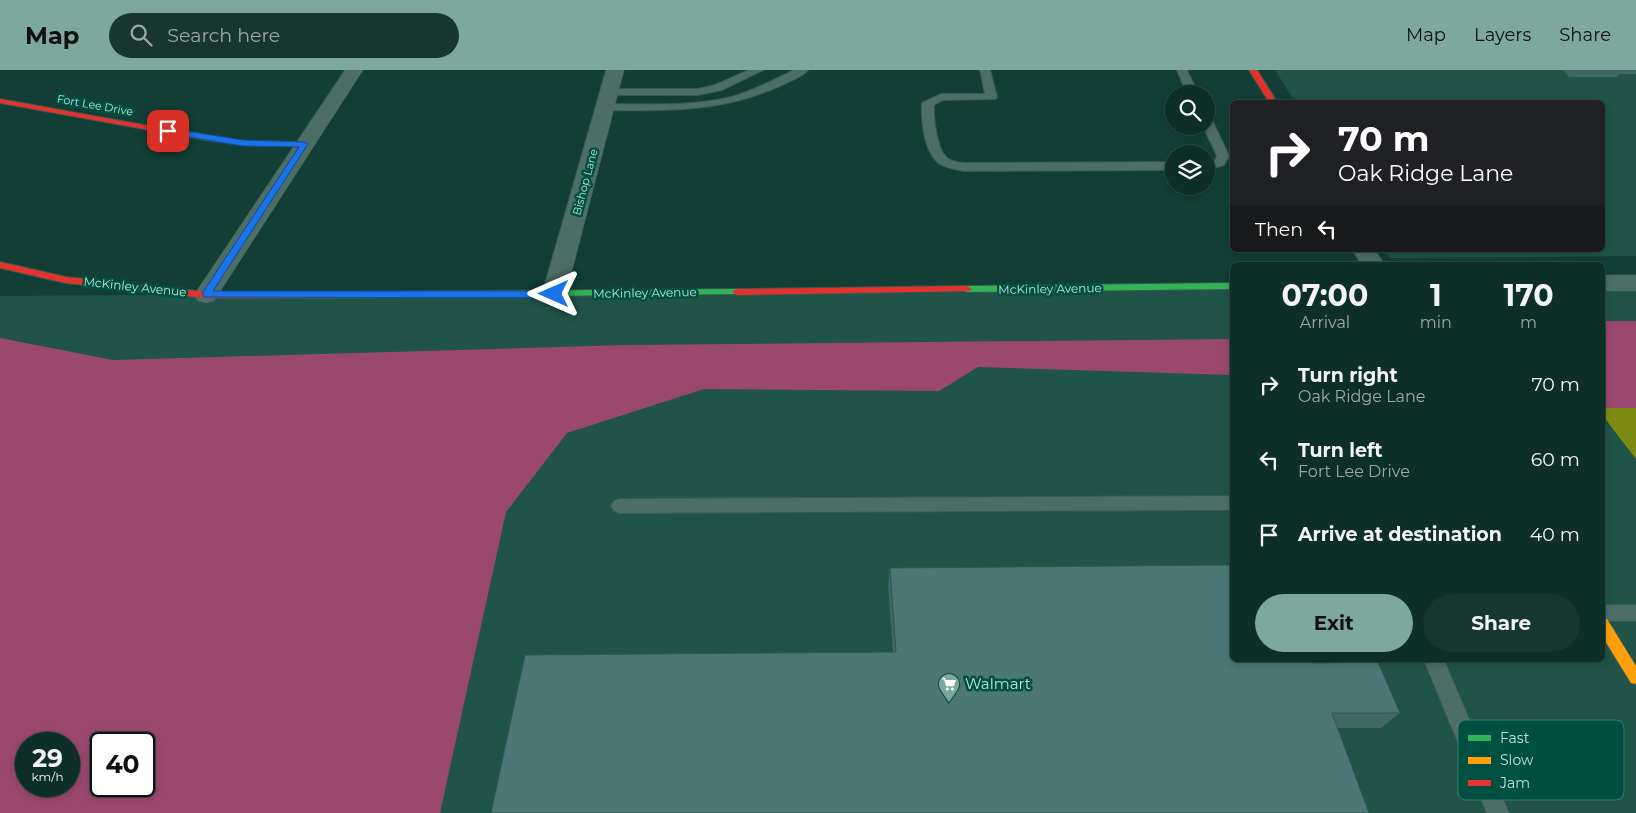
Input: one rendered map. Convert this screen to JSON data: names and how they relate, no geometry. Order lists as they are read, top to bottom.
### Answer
{
  "streets": {
    "street": ["Fort Lee Drive", "Bishop Lane", "McKinley Avenue"]
  },
  "crossings": [
    ["Bishop Lane", "McKinley Avenue"]
  ],
  "places": {
    "supermarket": ["Walmart"]
  },
  "legend": ["Fast", "Slow", "Jam"],
  "page": {
    "header": "Map",
    "search": "Search here",
    "nav": ["Map", "Layers", "Share"],
    "turn": ["70 m", "Oak Ridge Lane"],
    "then": "Then",
    "eta": [
      "07:00",
      "Arrival",
      "1",
      "min",
      "170",
      "m"
    ],
    "list": [
      {
        "name": "Turn right",
        "note": "Oak Ridge Lane",
        "value": "70 m"
      },
      {
        "name": "Turn left",
        "note": "Fort Lee Drive",
        "value": "60 m"
      },
      {
        "name": "Arrive at destination",
        "value": "40 m"
      }
    ],
    "buttons": ["Exit", "Share"],
    "speed": "29 km/h",
    "limit": "40"
  }
}
